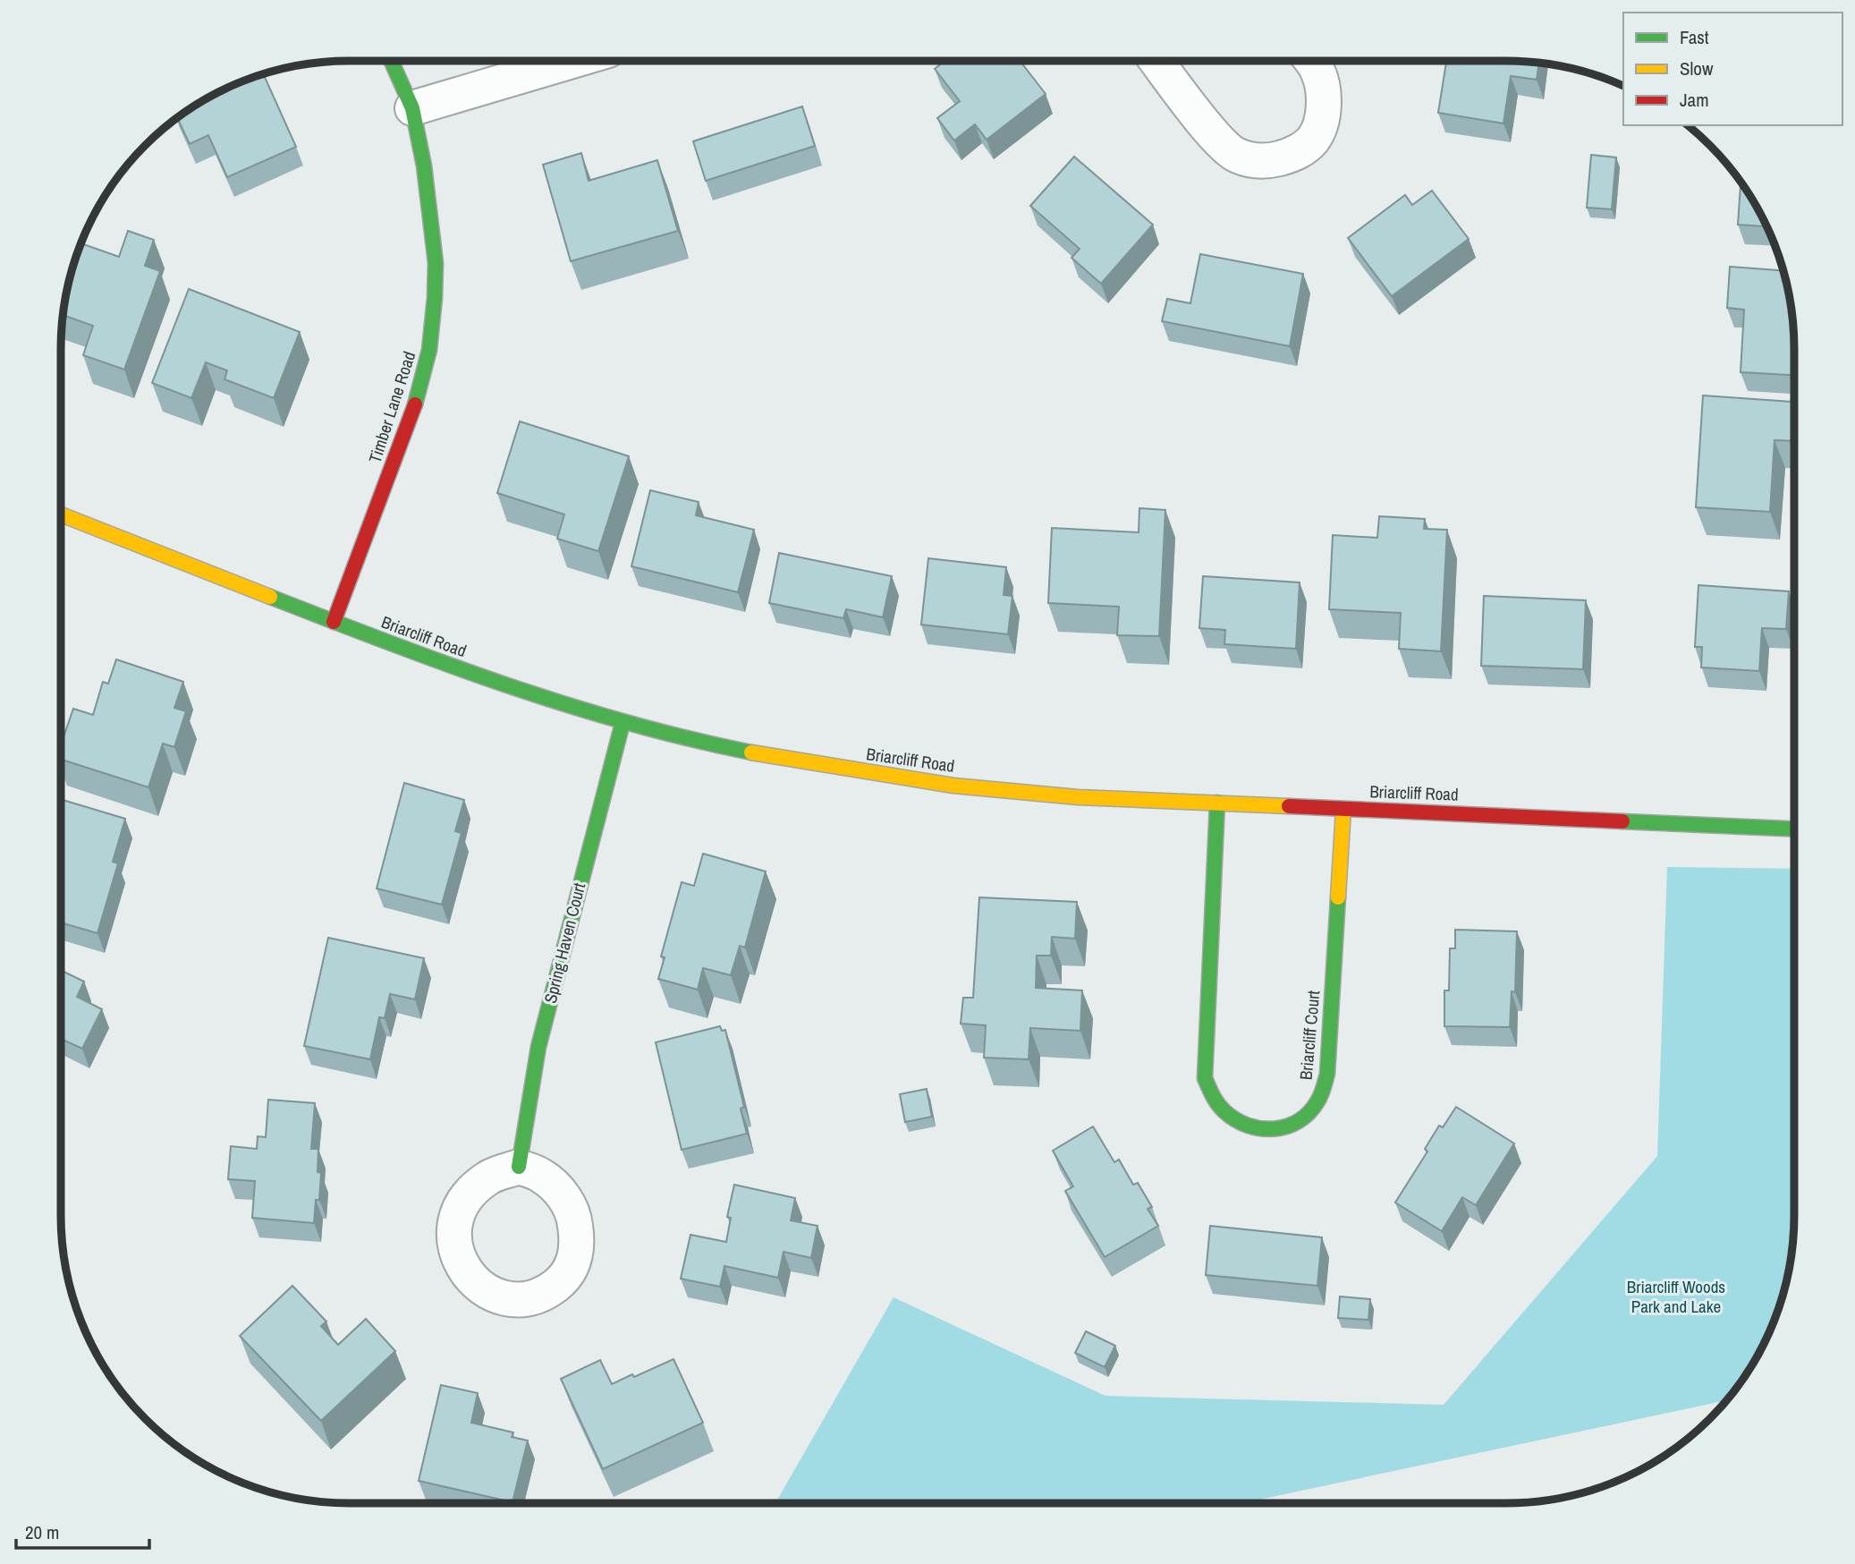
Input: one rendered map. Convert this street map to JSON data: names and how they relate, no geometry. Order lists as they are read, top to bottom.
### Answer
{
  "streets": {
    "street": [
      "Timber Lane Road",
      "Briarcliff Road",
      "Spring Haven Court",
      "Briarcliff Court"
    ]
  },
  "crossings": [
    ["Timber Lane Road", "Briarcliff Road"],
    ["Briarcliff Road", "Spring Haven Court"],
    ["Briarcliff Road", "Briarcliff Court"]
  ],
  "parks": ["Briarcliff Woods Park and Lake"],
  "legend": ["Fast", "Slow", "Jam"],
  "scale_bar": "20 m"
}
